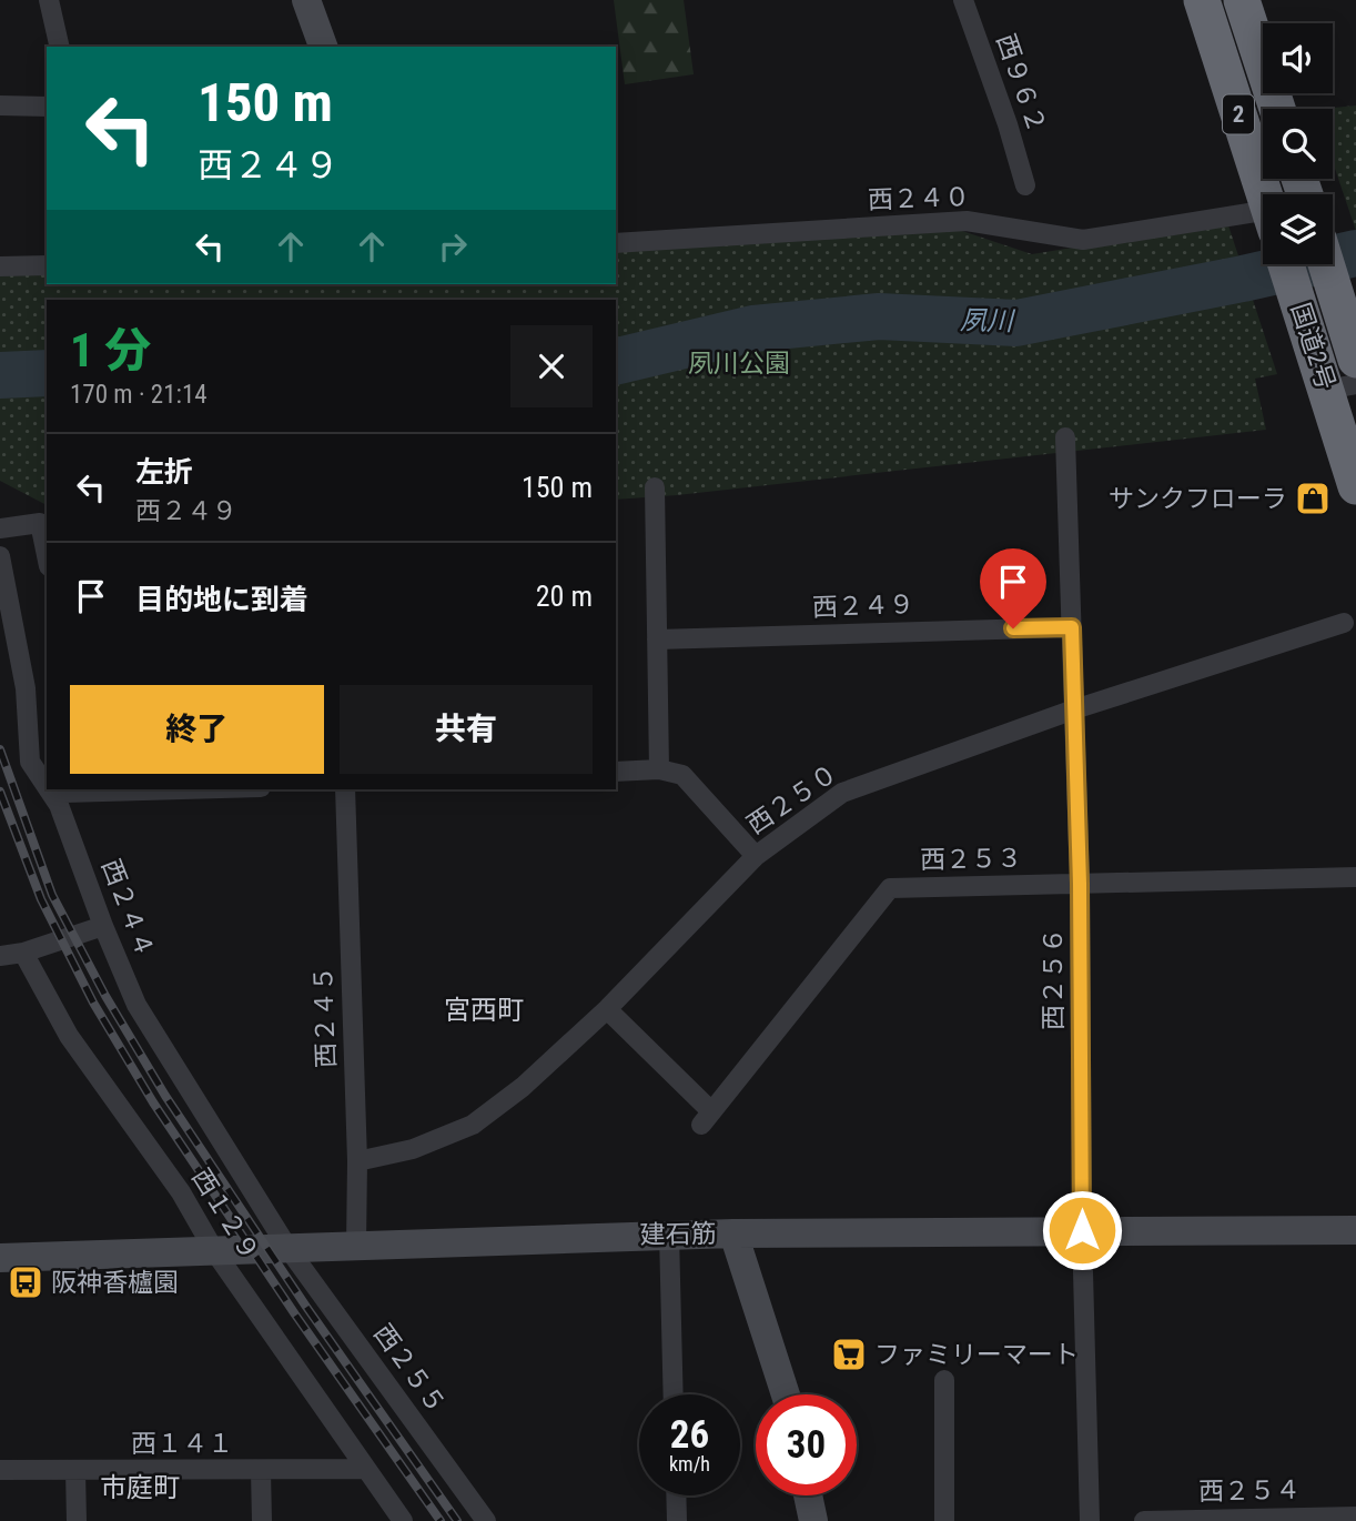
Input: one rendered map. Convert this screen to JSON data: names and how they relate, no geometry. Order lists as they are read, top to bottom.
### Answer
{
  "streets": {
    "highway": ["2", "国道2号"],
    "street": [
      "西９６２",
      "西２４０",
      "西２４９",
      "西２５０",
      "西２５３",
      "西２４４",
      "西２５６",
      "西２４５",
      "西１２９",
      "建石筋",
      "西２５５",
      "西１４１",
      "西２５４"
    ]
  },
  "crossings": [
    ["西２４９", "西２５６"],
    ["西２５０", "西２５３"],
    ["西２５０", "西２５６"],
    ["西２５０", "西２４５"],
    ["西２５３", "西２５６"],
    ["西２４４", "建石筋"],
    ["西２４４", "西２５５"],
    ["西２５６", "建石筋"],
    ["西２４５", "建石筋"],
    ["西１２９", "建石筋"],
    ["西１２９", "西１４１"],
    ["建石筋", "西２５５"]
  ],
  "districts": ["宮西町", "市庭町"],
  "water": ["夙川"],
  "parks": ["夙川公園"],
  "places": {
    "shop": ["サンクフローラ"],
    "bus stop": ["阪神香櫨園"],
    "supermarket": ["ファミリーマート"]
  },
  "page": {
    "turn": ["150 m", "西２４９"],
    "heading": ["1 分", "170 m · 21:14"],
    "list": [
      {
        "name": "左折",
        "note": "西２４９",
        "value": "150 m"
      },
      {
        "name": "目的地に到着",
        "value": "20 m"
      }
    ],
    "buttons": ["終了", "共有"],
    "speed": "26 km/h",
    "limit": "30"
  }
}
